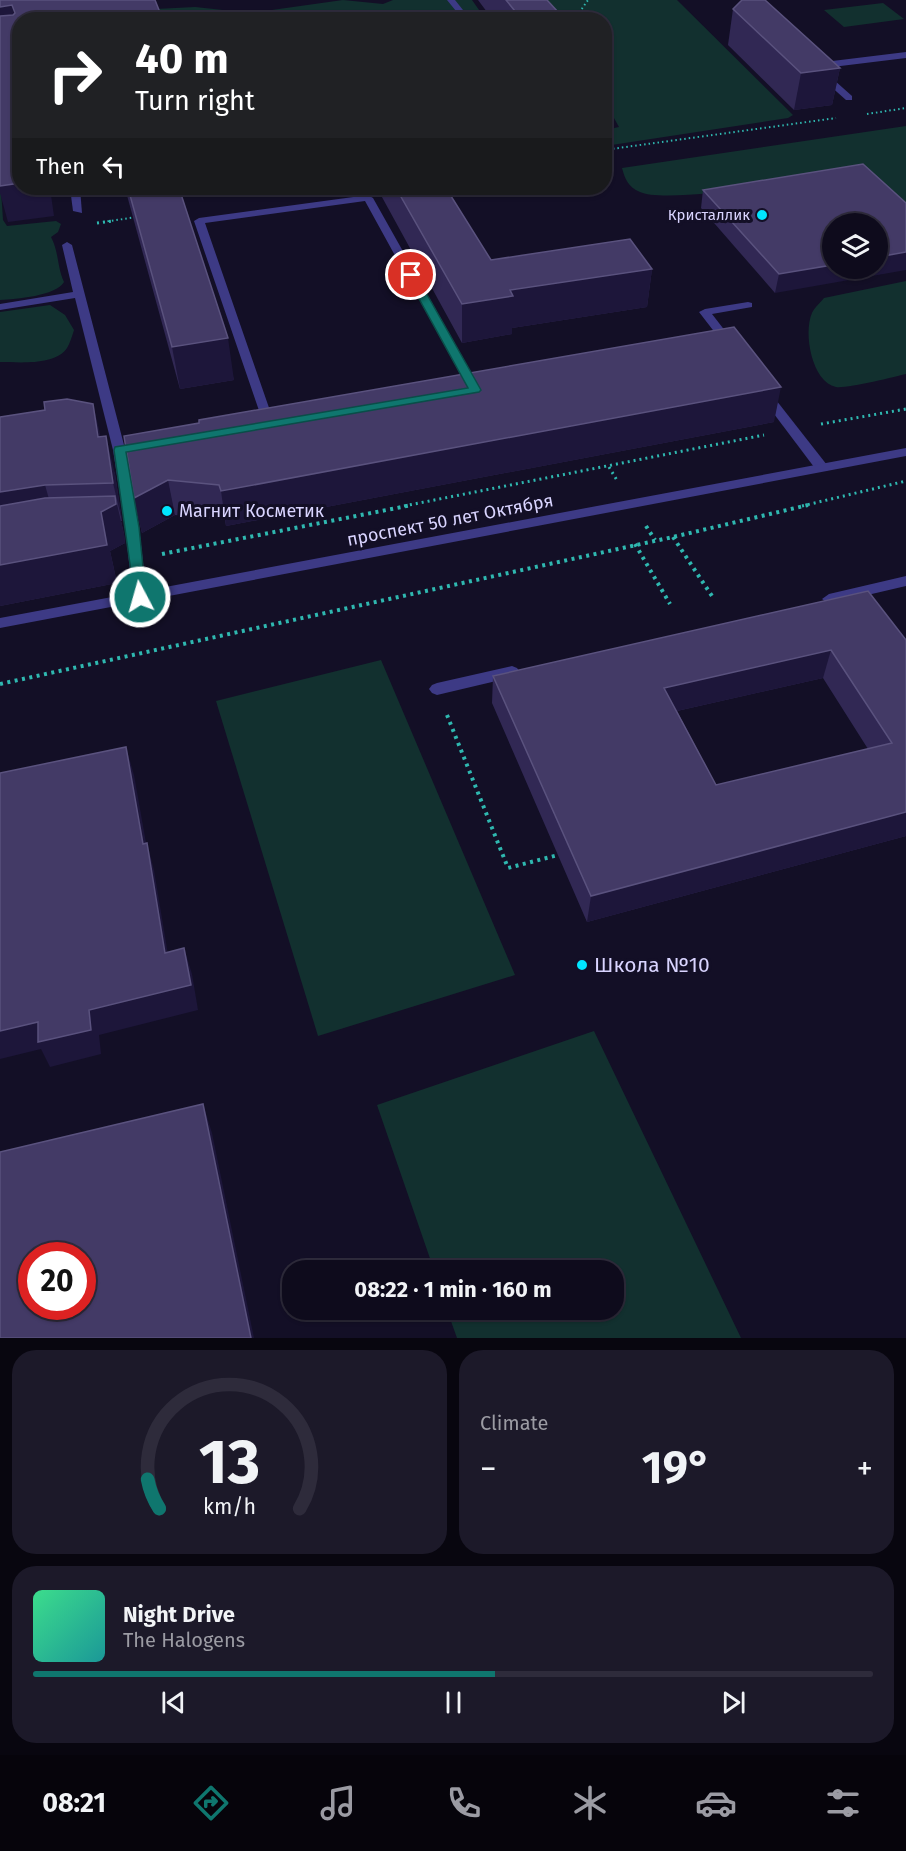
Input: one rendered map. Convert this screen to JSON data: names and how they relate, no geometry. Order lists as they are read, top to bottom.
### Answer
{
  "streets": {
    "street": ["проспект 50 лет Октября"]
  },
  "places": ["Кристаллик", "Магнит Косметик", "Школа №10"],
  "page": {
    "turn": ["40 m", "Turn right"],
    "then": "Then",
    "limit": "20",
    "trip": "08:22 · 1 min · 160 m",
    "tile": "Climate",
    "heat": ["−", "19°", "+"],
    "song": ["Night Drive", "The Halogens"],
    "tabs": "08:21",
    "gauge": ["13", "km/h"]
  }
}
